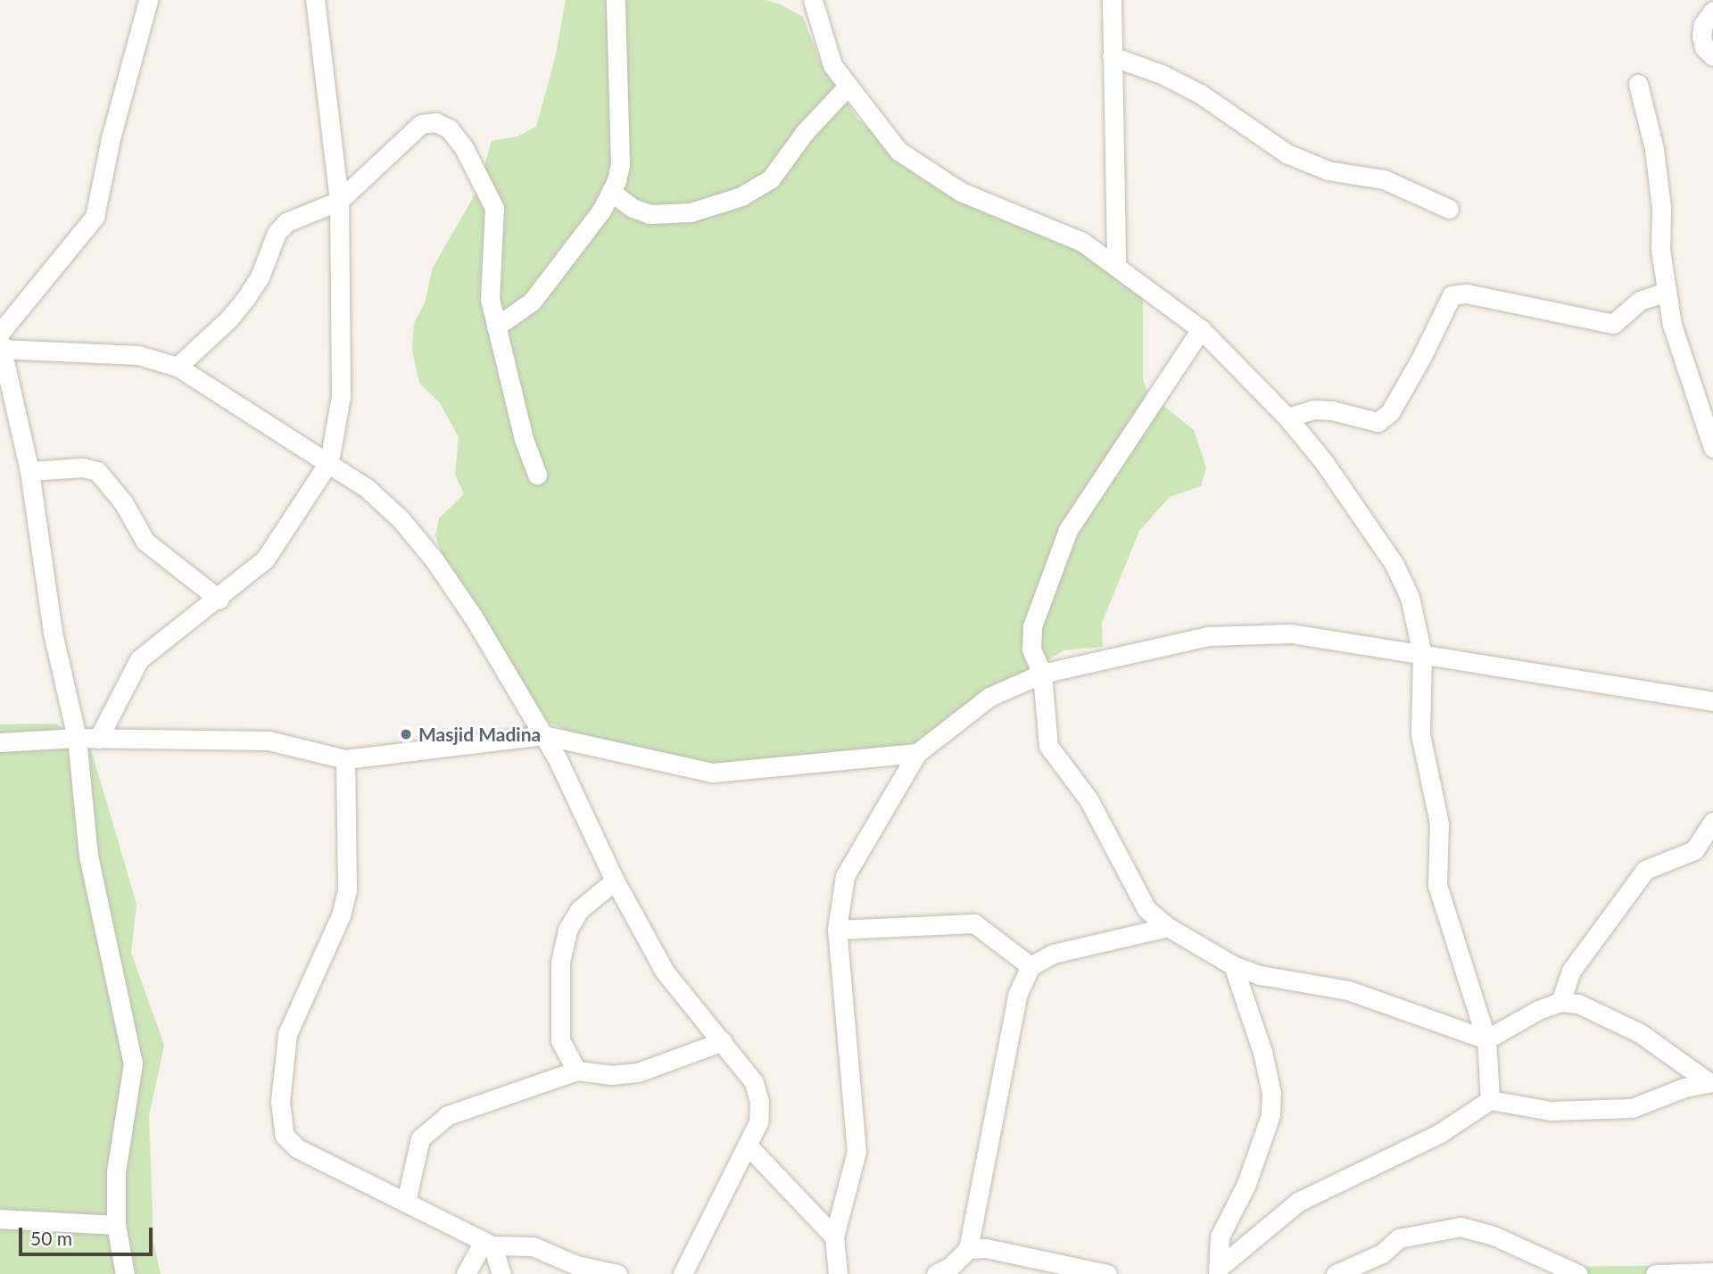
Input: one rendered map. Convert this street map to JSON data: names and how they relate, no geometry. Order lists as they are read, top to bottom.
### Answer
{
  "places": ["Masjid Madina"],
  "scale_bar": "50 m"
}
